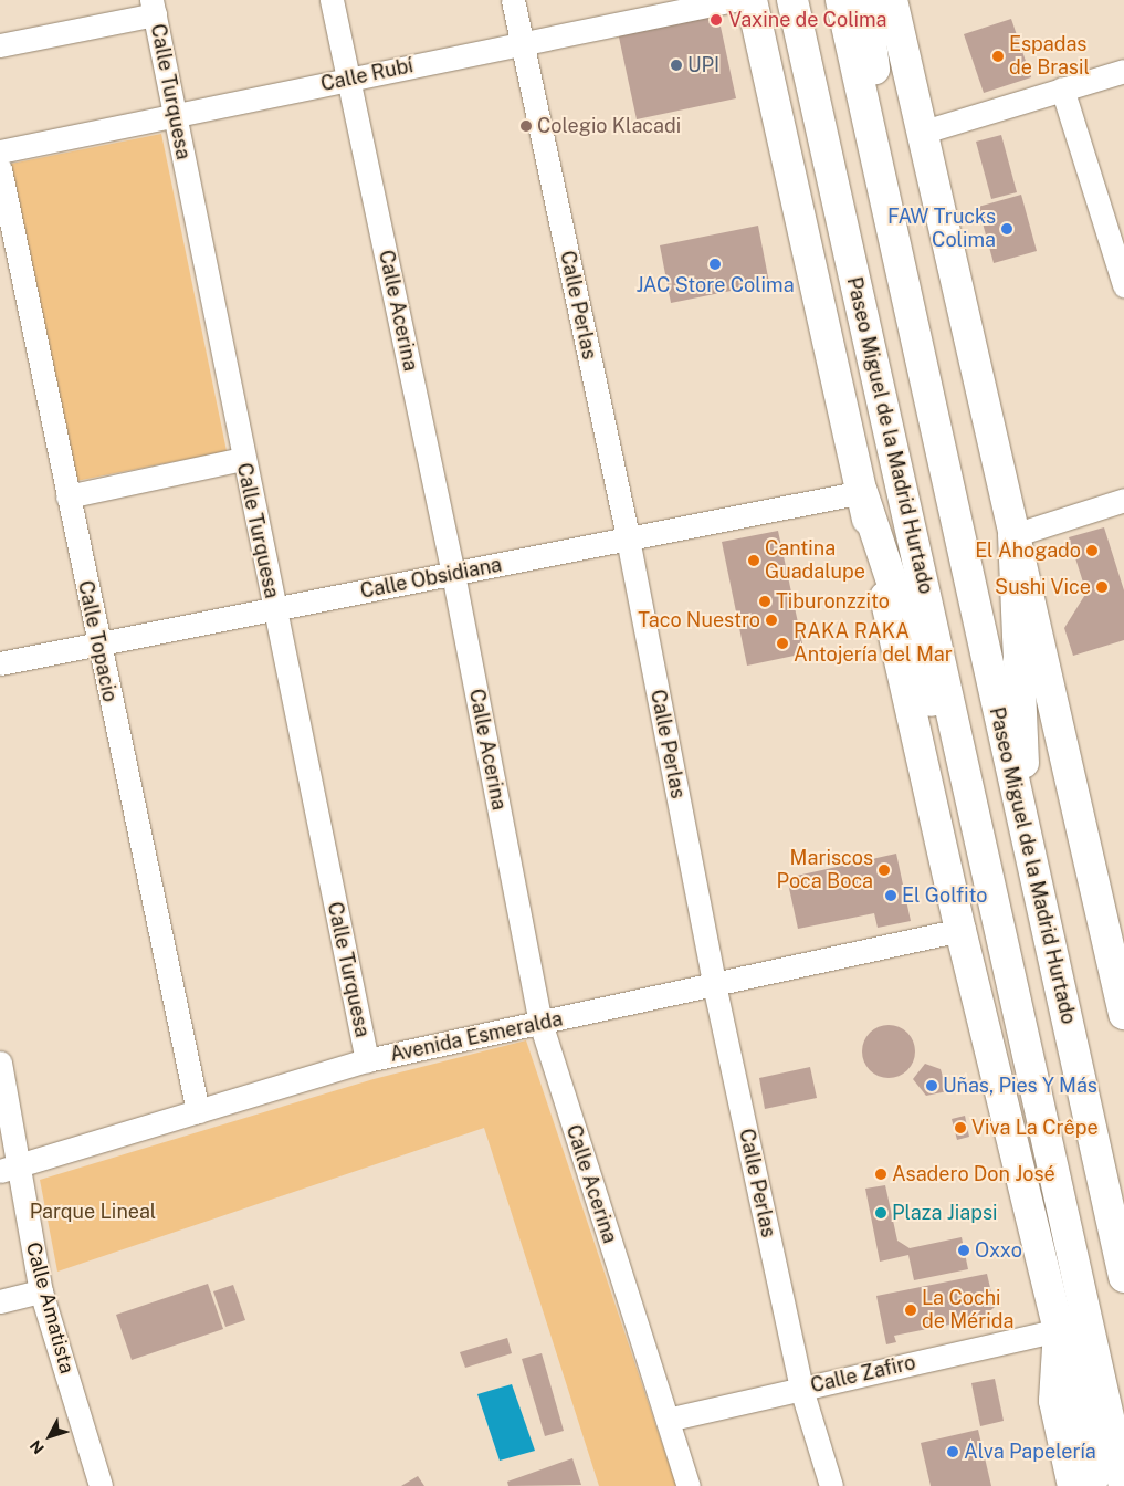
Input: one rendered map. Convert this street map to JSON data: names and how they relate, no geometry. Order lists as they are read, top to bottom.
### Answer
{
  "streets": {
    "main road": ["Paseo Miguel de la Madrid Hurtado"],
    "street": [
      "Calle Rubí",
      "Calle Turquesa",
      "Calle Perlas",
      "Calle Acerina",
      "Calle Obsidiana",
      "Calle Topacio",
      "Avenida Esmeralda",
      "Calle Amatista",
      "Calle Zafiro"
    ]
  },
  "crossings": [
    ["Calle Rubí", "Calle Turquesa"],
    ["Calle Rubí", "Calle Perlas"],
    ["Calle Rubí", "Calle Acerina"],
    ["Calle Turquesa", "Calle Obsidiana"],
    ["Calle Turquesa", "Avenida Esmeralda"],
    ["Calle Perlas", "Calle Obsidiana"],
    ["Calle Perlas", "Avenida Esmeralda"],
    ["Calle Perlas", "Calle Zafiro"],
    ["Calle Acerina", "Calle Obsidiana"],
    ["Calle Acerina", "Avenida Esmeralda"],
    ["Calle Acerina", "Calle Zafiro"],
    ["Calle Obsidiana", "Calle Topacio"],
    ["Calle Topacio", "Avenida Esmeralda"],
    ["Avenida Esmeralda", "Calle Amatista"]
  ],
  "parks": ["Parque Lineal"],
  "places": [
    "Vaxine de Colima",
    "Espadas de Brasil",
    "UPI",
    "Colegio Klacadi",
    "FAW Trucks Colima",
    "JAC Store Colima",
    "El Ahogado",
    "Cantina Guadalupe",
    "Sushi Vice",
    "Tiburonzzito",
    "Taco Nuestro",
    "RAKA RAKA Antojería del Mar",
    "Mariscos Poca Boca",
    "El Golfito",
    "Uñas, Pies Y Más",
    "Viva La Crêpe",
    "Asadero Don José",
    "Plaza Jiapsi",
    "Oxxo",
    "La Cochi de Mérida",
    "Alva Papelería"
  ],
  "north": "bottom left"
}
